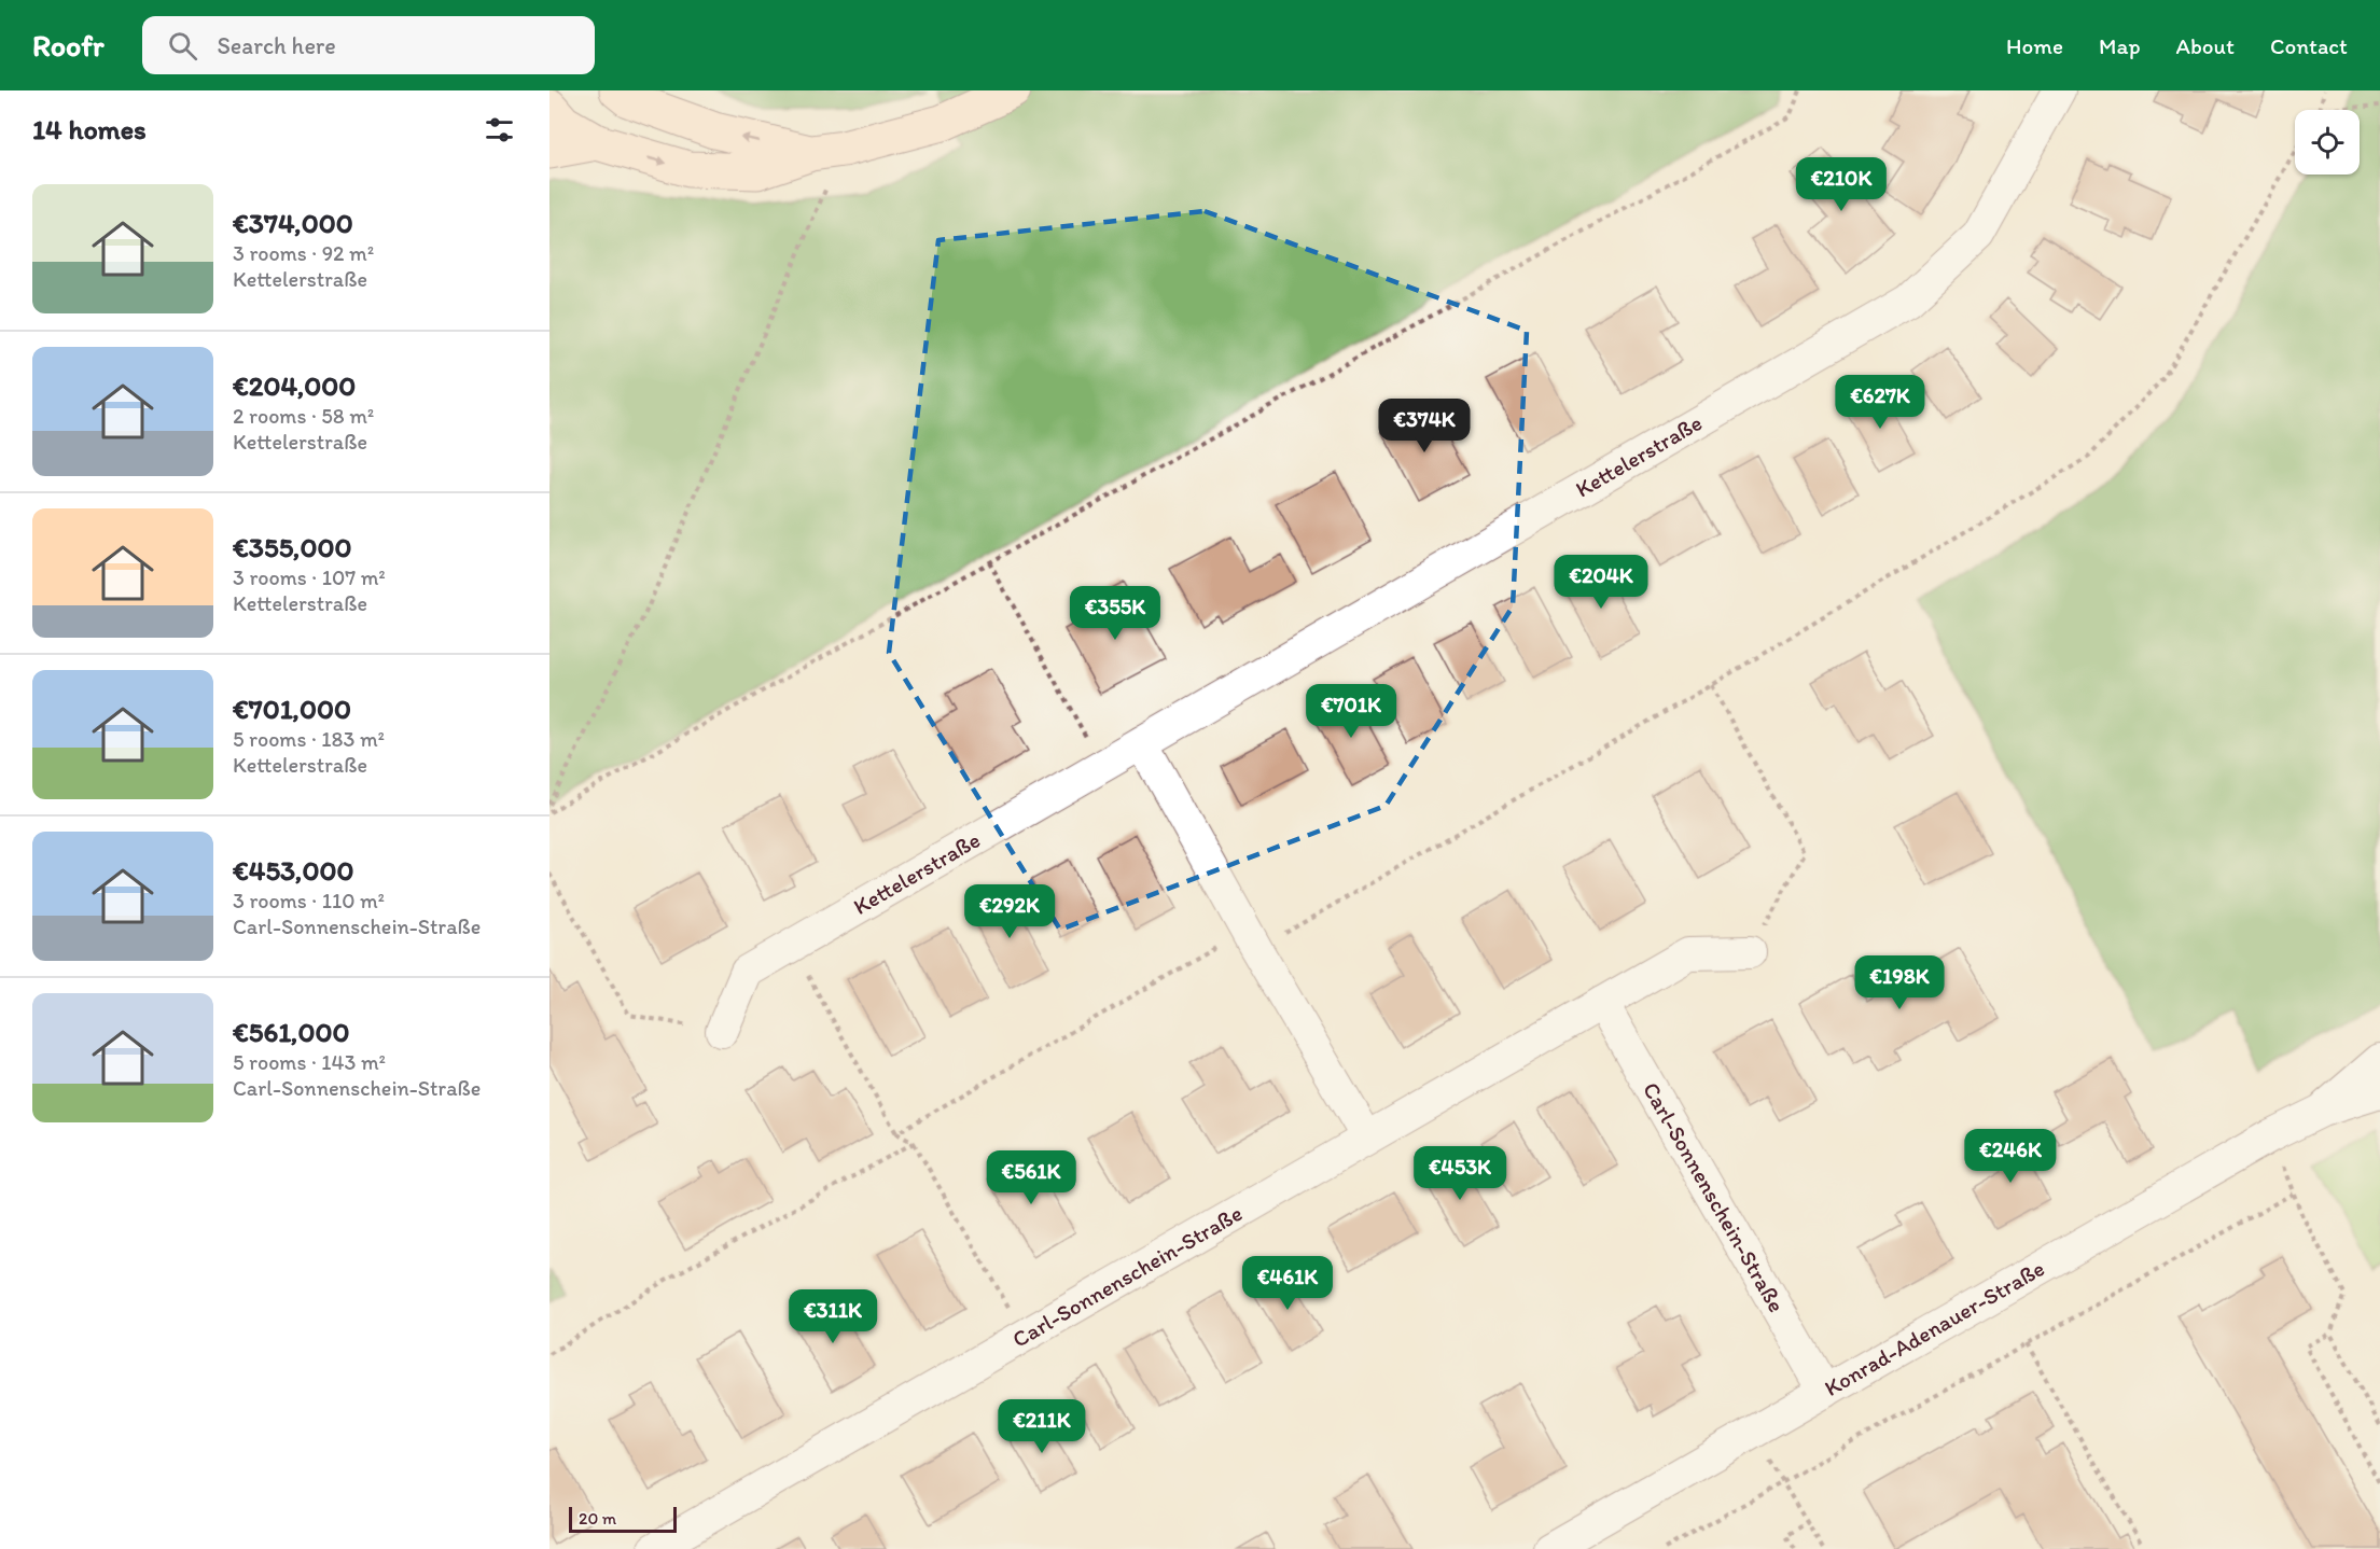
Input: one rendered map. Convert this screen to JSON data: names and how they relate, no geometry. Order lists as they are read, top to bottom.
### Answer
{
  "streets": {
    "street": ["Kettelerstraße", "Carl-Sonnenschein-Straße", "Konrad-Adenauer-Straße"]
  },
  "crossings": [
    ["Carl-Sonnenschein-Straße", "Konrad-Adenauer-Straße"]
  ],
  "scale_bar": "20 m",
  "page": {
    "header": "Roofr",
    "search": "Search here",
    "nav": [
      "Home",
      "Map",
      "About",
      "Contact"
    ],
    "heading": "14 homes",
    "price": [
      "€210K",
      "€627K",
      "€374K",
      "€204K",
      "€355K",
      "€701K",
      "€292K",
      "€198K",
      "€246K",
      "€453K",
      "€561K",
      "€461K",
      "€311K",
      "€211K"
    ],
    "list": [
      {
        "name": "€374,000",
        "note": "3 rooms · 92 m² · Kettelerstraße"
      },
      {
        "name": "€204,000",
        "note": "2 rooms · 58 m² · Kettelerstraße"
      },
      {
        "name": "€355,000",
        "note": "3 rooms · 107 m² · Kettelerstraße"
      },
      {
        "name": "€701,000",
        "note": "5 rooms · 183 m² · Kettelerstraße"
      },
      {
        "name": "€453,000",
        "note": "3 rooms · 110 m² · Carl-Sonnenschein-Straße"
      },
      {
        "name": "€561,000",
        "note": "5 rooms · 143 m² · Carl-Sonnenschein-Straße"
      }
    ],
    "scale": "20 m"
  }
}
